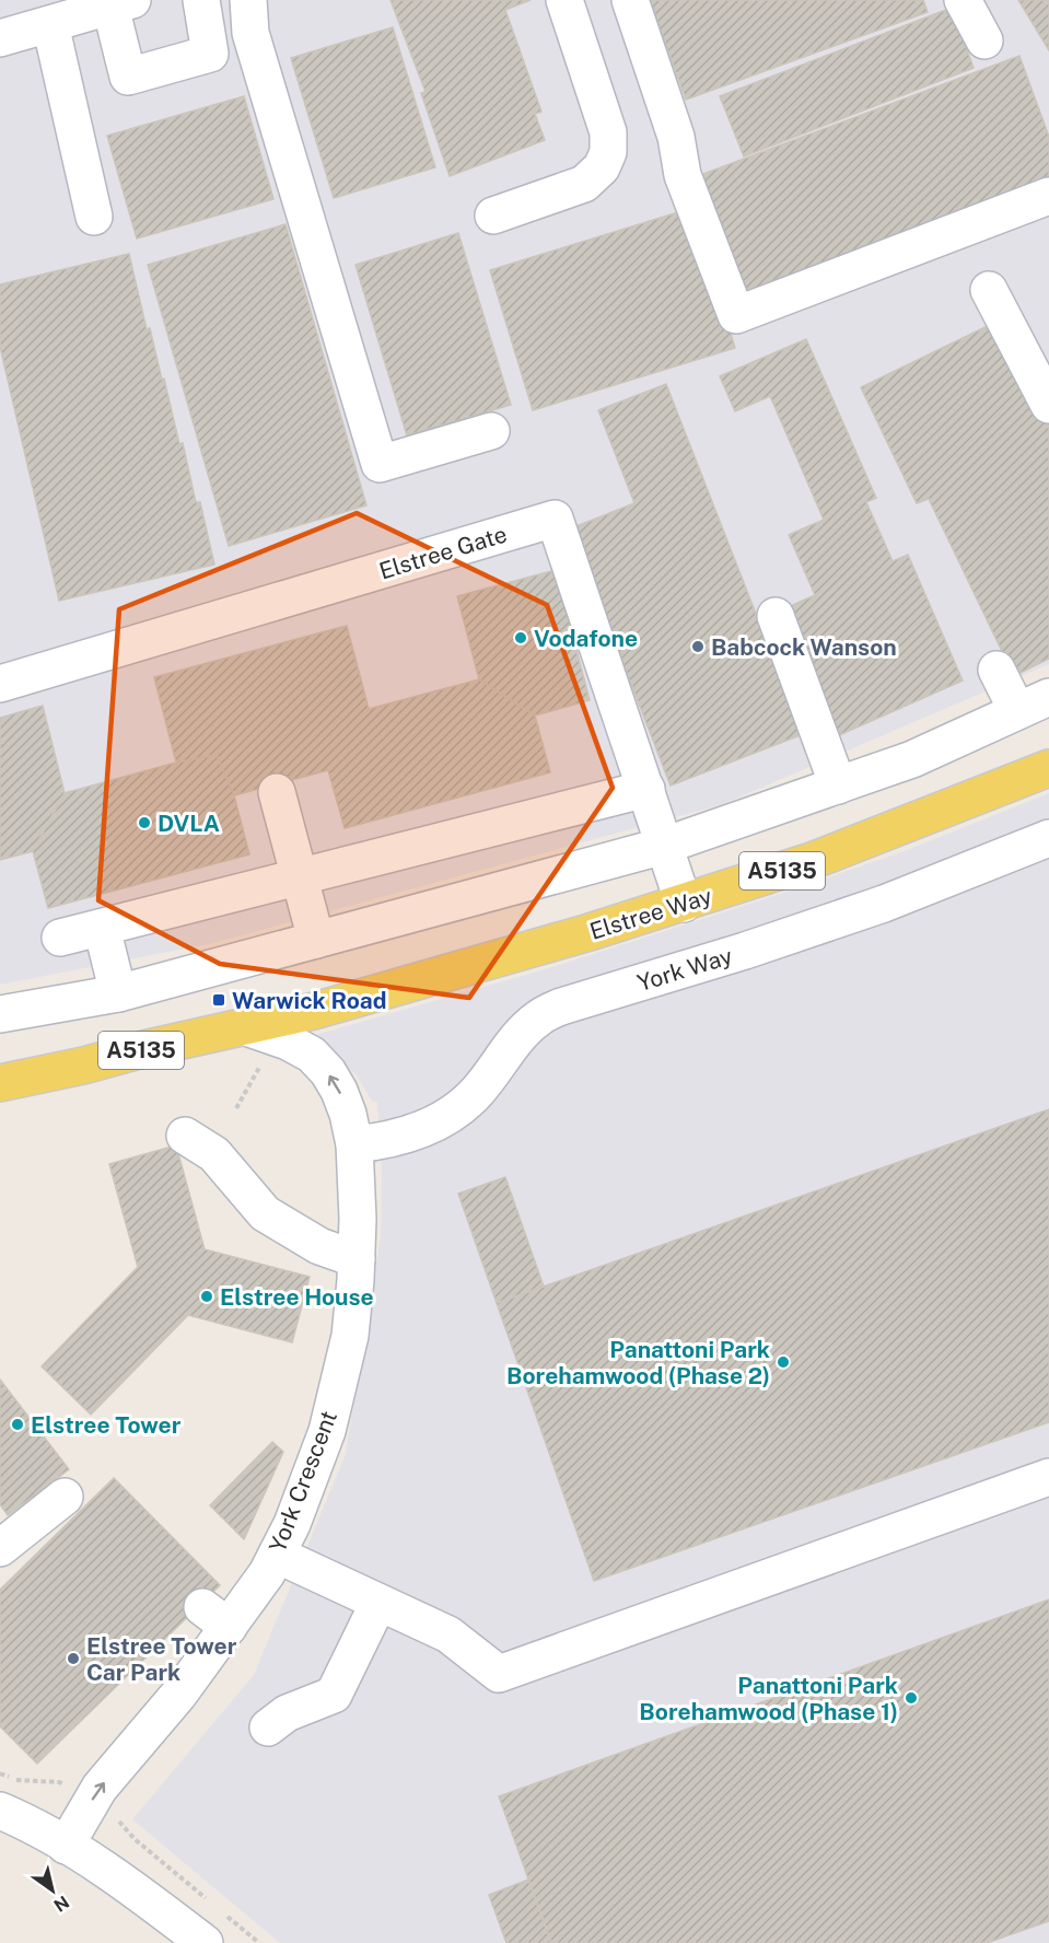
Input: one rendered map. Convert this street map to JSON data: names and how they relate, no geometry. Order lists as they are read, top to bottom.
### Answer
{
  "streets": {
    "main road": ["A5135", "Elstree Way"],
    "street": ["Elstree Gate", "York Way", "York Crescent"]
  },
  "crossings": [
    ["Elstree Gate", "Elstree Way"],
    ["A5135", "Elstree Way"],
    ["A5135", "York Crescent"],
    ["Elstree Way", "York Crescent"],
    ["York Way", "York Crescent"]
  ],
  "places": {
    "other": [
      "Vodafone",
      "Babcock Wanson",
      "DVLA",
      "Elstree House",
      "Panattoni Park Borehamwood (Phase 2)",
      "Elstree Tower",
      "Elstree Tower Car Park",
      "Panattoni Park Borehamwood (Phase 1)"
    ],
    "transit": ["Warwick Road"]
  },
  "north": "bottom right"
}
